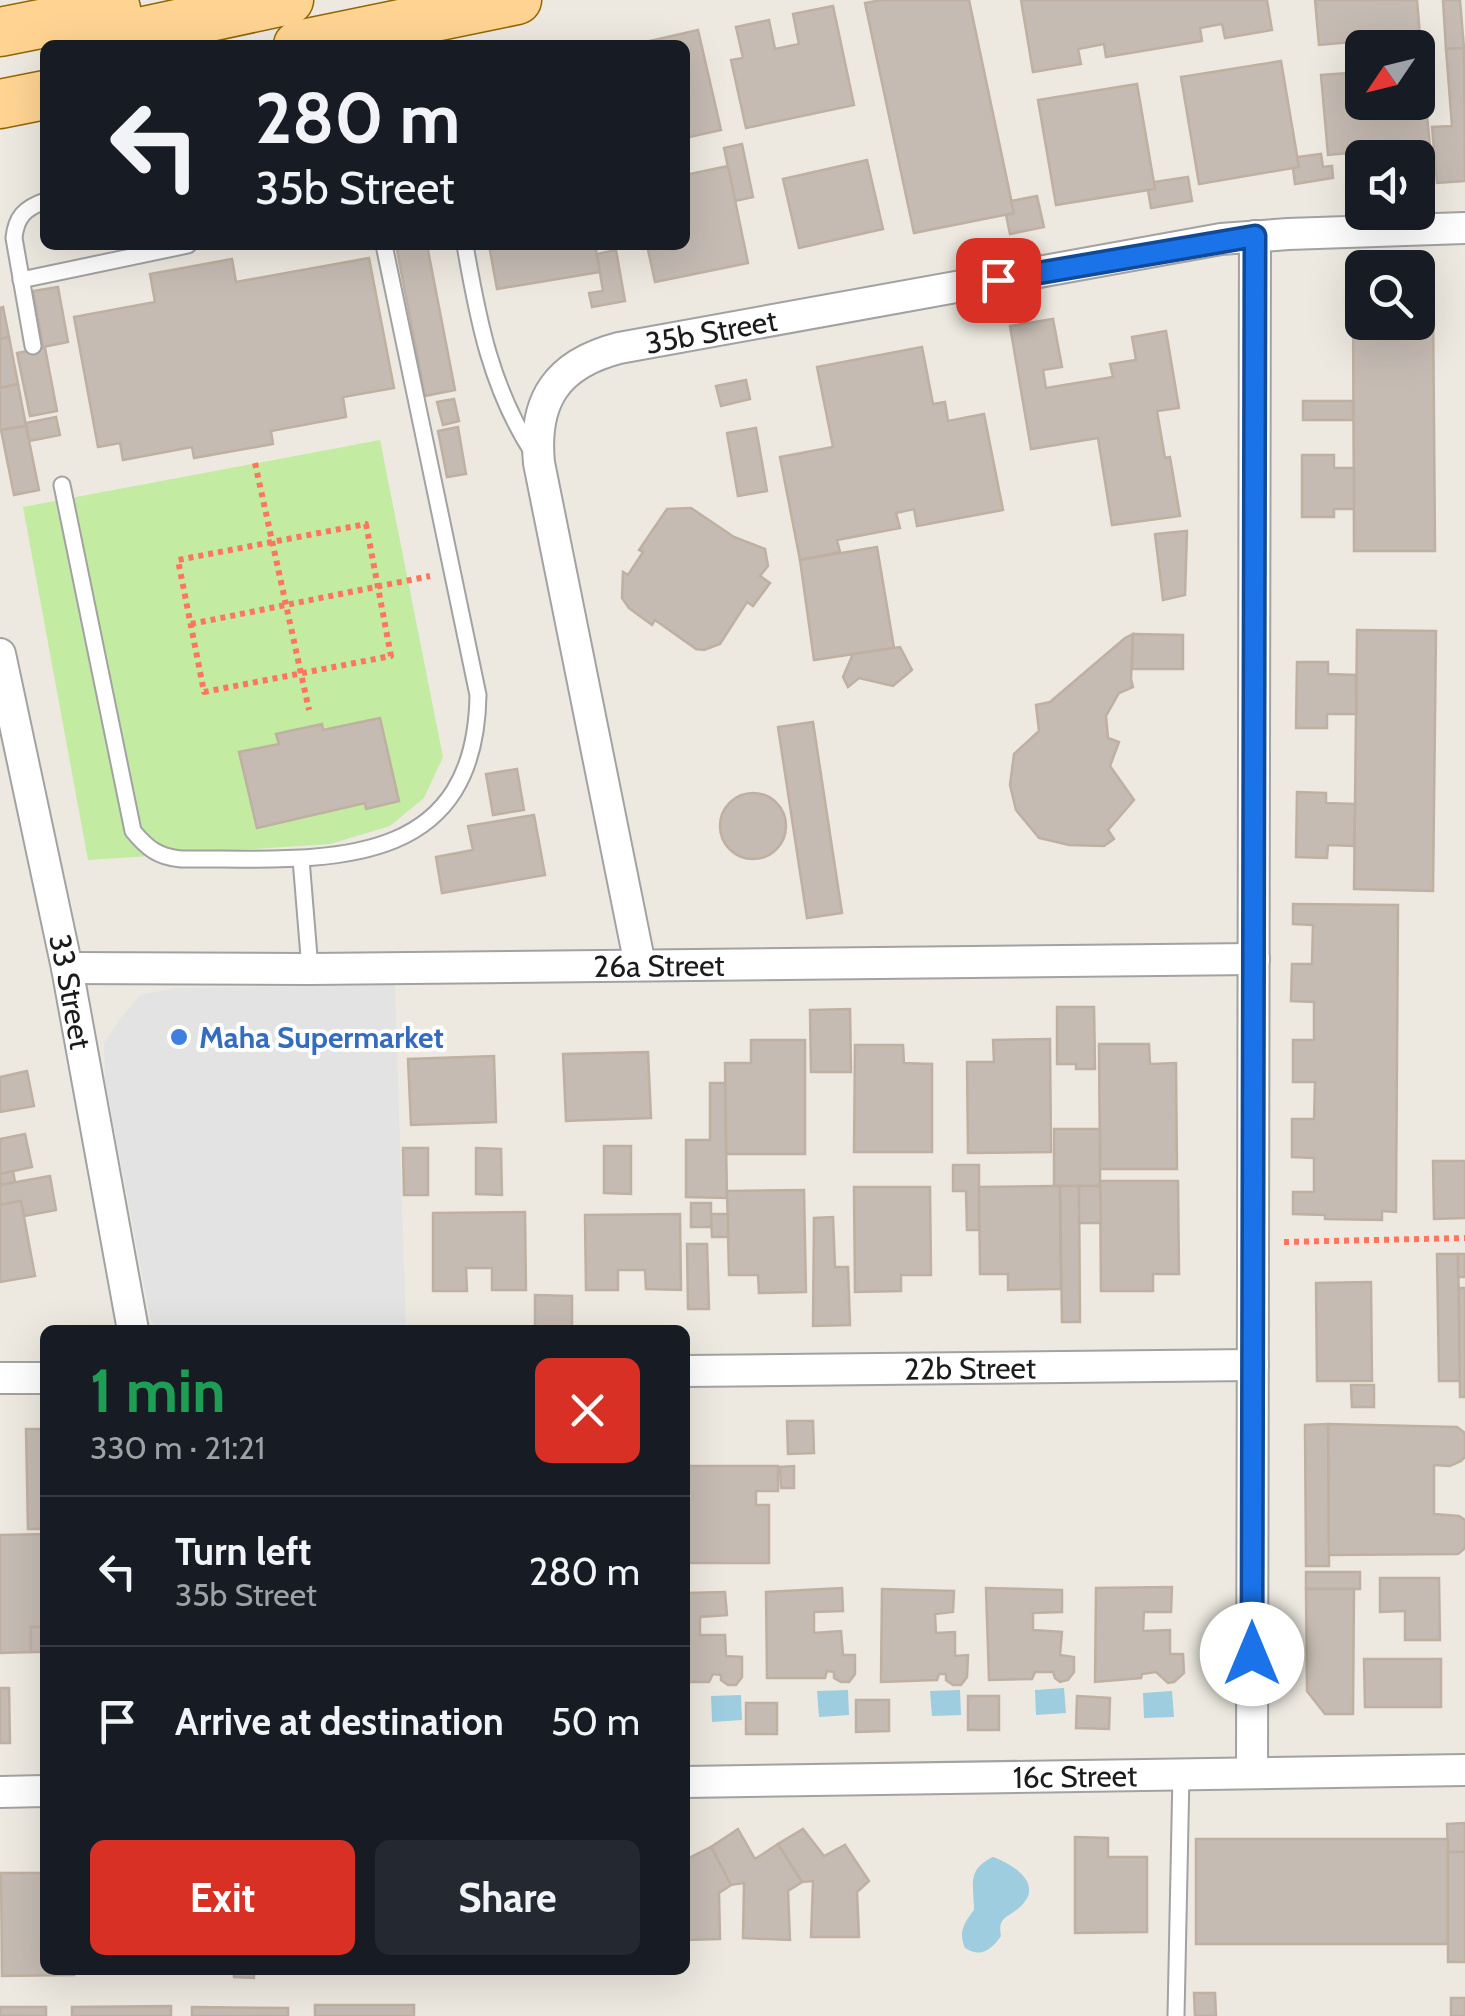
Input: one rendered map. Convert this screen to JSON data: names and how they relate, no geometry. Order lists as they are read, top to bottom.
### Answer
{
  "streets": {
    "street": [
      "35b Street",
      "26a Street",
      "33 Street",
      "22b Street",
      "16c Street"
    ]
  },
  "crossings": [
    ["35b Street", "26a Street"],
    ["26a Street", "33 Street"]
  ],
  "places": ["Maha Supermarket"],
  "north": "bottom left",
  "page": {
    "turn": ["280 m", "35b Street"],
    "heading": ["1 min", "330 m · 21:21"],
    "list": [
      {
        "name": "Turn left",
        "note": "35b Street",
        "value": "280 m"
      },
      {
        "name": "Arrive at destination",
        "value": "50 m"
      }
    ],
    "buttons": ["Exit", "Share"]
  }
}
